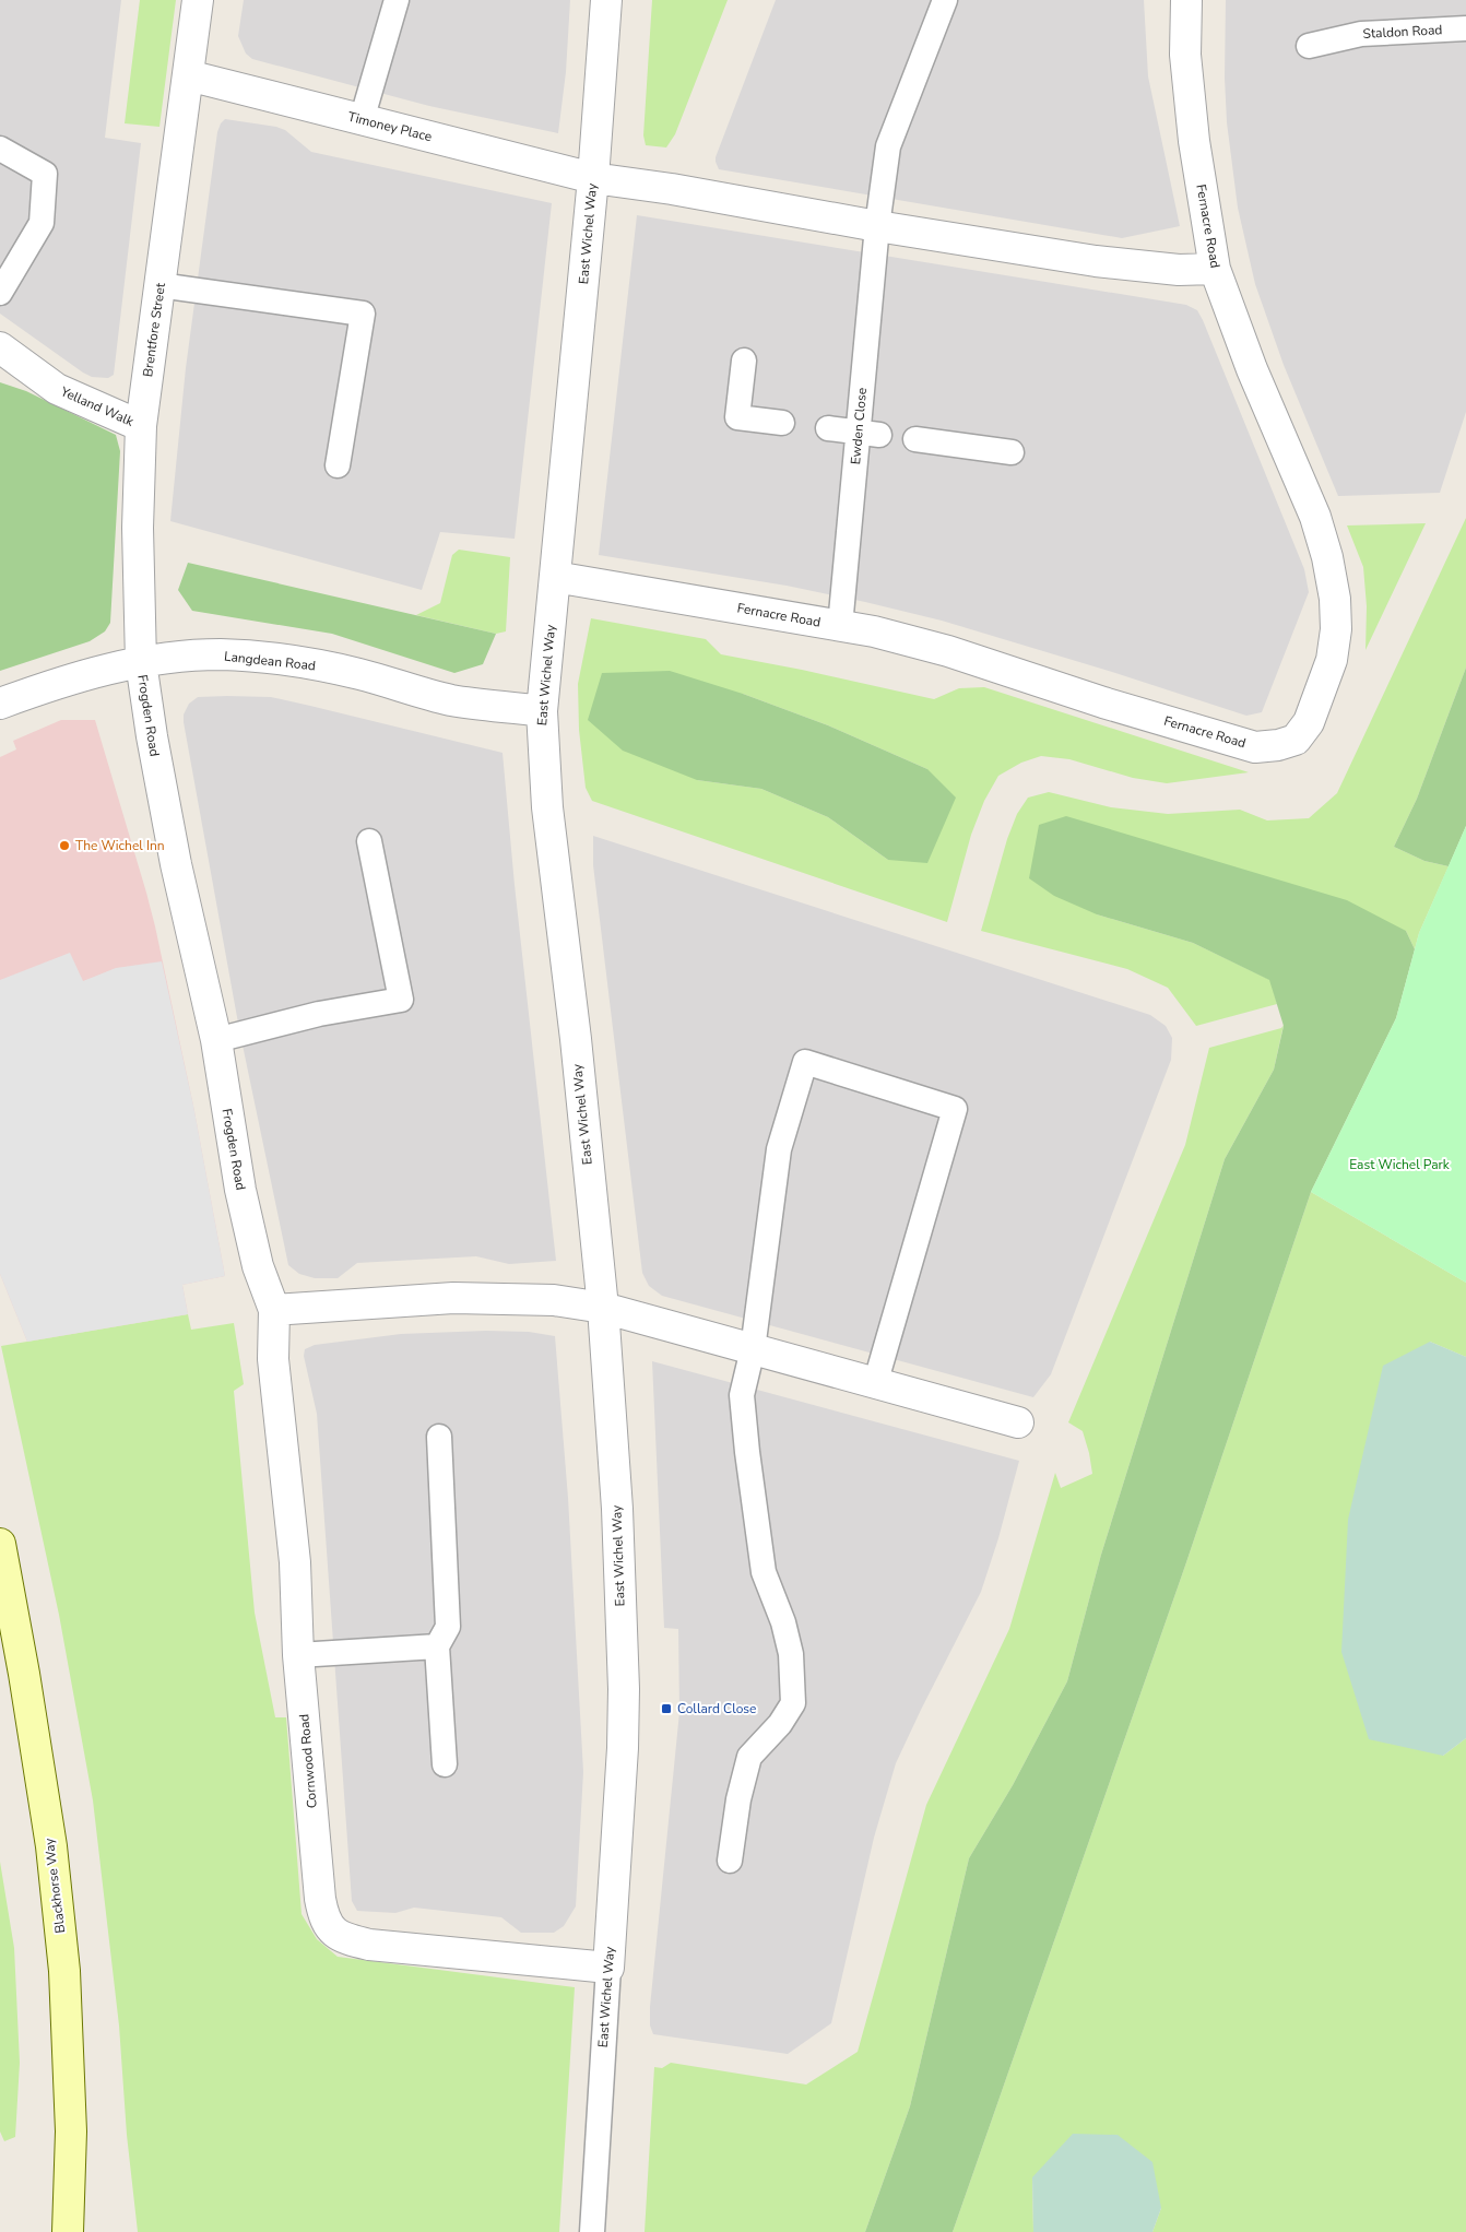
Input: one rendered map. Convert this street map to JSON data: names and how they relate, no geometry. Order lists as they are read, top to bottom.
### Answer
{
  "streets": {
    "main road": ["Blackhorse Way"],
    "street": [
      "Timoney Place",
      "Fernacre Road",
      "East Wichel Way",
      "Brentfore Street",
      "Yelland Walk",
      "Langdean Road",
      "Frogden Road",
      "Cornwood Road"
    ],
    "lane": ["Staldon Road", "Ewden Close"]
  },
  "crossings": [
    ["Timoney Place", "East Wichel Way"],
    ["Timoney Place", "Brentfore Street"],
    ["Fernacre Road", "East Wichel Way"],
    ["Fernacre Road", "Ewden Close"],
    ["East Wichel Way", "Langdean Road"],
    ["East Wichel Way", "Cornwood Road"],
    ["Brentfore Street", "Yelland Walk"],
    ["Brentfore Street", "Langdean Road"],
    ["Brentfore Street", "Frogden Road"],
    ["Langdean Road", "Frogden Road"],
    ["Frogden Road", "Cornwood Road"]
  ],
  "parks": ["East Wichel Park"],
  "places": {
    "other": ["The Wichel Inn"],
    "transit": ["Collard Close"]
  }
}
